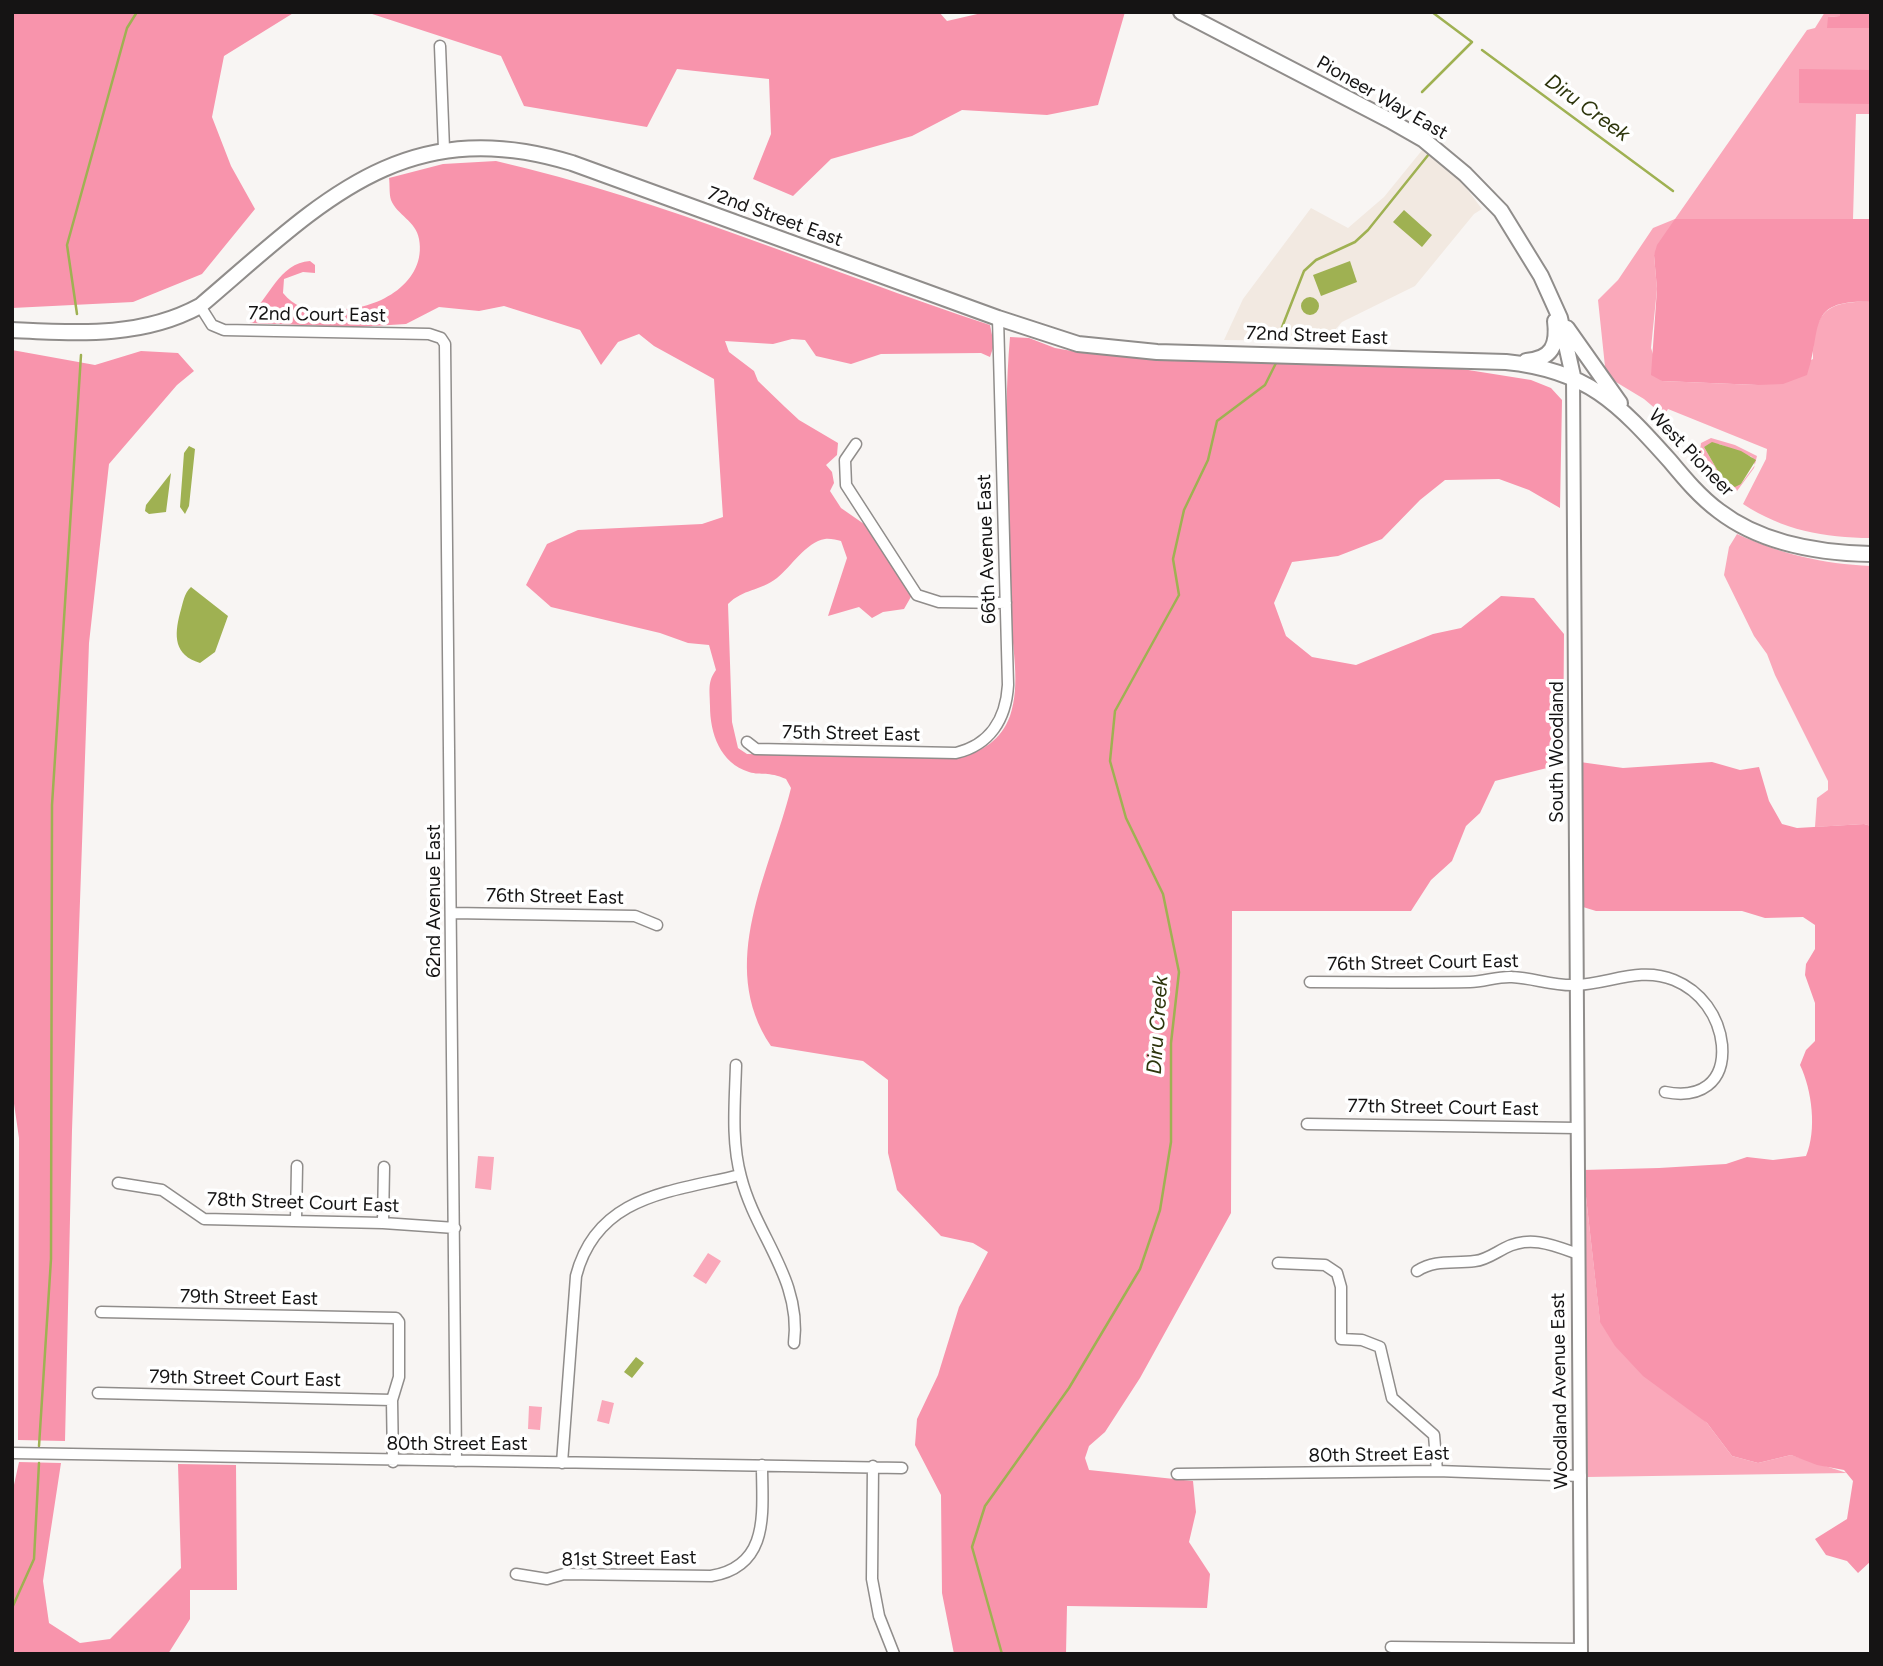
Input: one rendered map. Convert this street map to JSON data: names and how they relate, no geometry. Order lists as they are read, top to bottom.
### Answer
{
  "streets": {
    "main road": ["Pioneer Way East", "72nd Street East", "West Pioneer"],
    "street": [
      "72nd Court East",
      "66th Avenue East",
      "75th Street East",
      "South Woodland",
      "76th Street East",
      "62nd Avenue East",
      "76th Street Court East",
      "77th Street Court East",
      "78th Street Court East",
      "79th Street East",
      "79th Street Court East",
      "Woodland Avenue East",
      "80th Street East",
      "81st Street East"
    ]
  },
  "crossings": [
    ["Pioneer Way East", "72nd Street East"],
    ["Pioneer Way East", "West Pioneer"],
    ["Pioneer Way East", "South Woodland"],
    ["72nd Street East", "72nd Court East"],
    ["72nd Street East", "West Pioneer"],
    ["72nd Street East", "66th Avenue East"],
    ["72nd Street East", "South Woodland"],
    ["72nd Court East", "62nd Avenue East"],
    ["West Pioneer", "South Woodland"],
    ["66th Avenue East", "75th Street East"],
    ["South Woodland", "76th Street Court East"],
    ["South Woodland", "77th Street Court East"],
    ["South Woodland", "Woodland Avenue East"],
    ["76th Street East", "62nd Avenue East"],
    ["62nd Avenue East", "78th Street Court East"],
    ["62nd Avenue East", "80th Street East"],
    ["77th Street Court East", "Woodland Avenue East"],
    ["79th Street East", "79th Street Court East"],
    ["Woodland Avenue East", "80th Street East"],
    ["80th Street East", "81st Street East"]
  ],
  "water": ["Diru Creek"]
}
